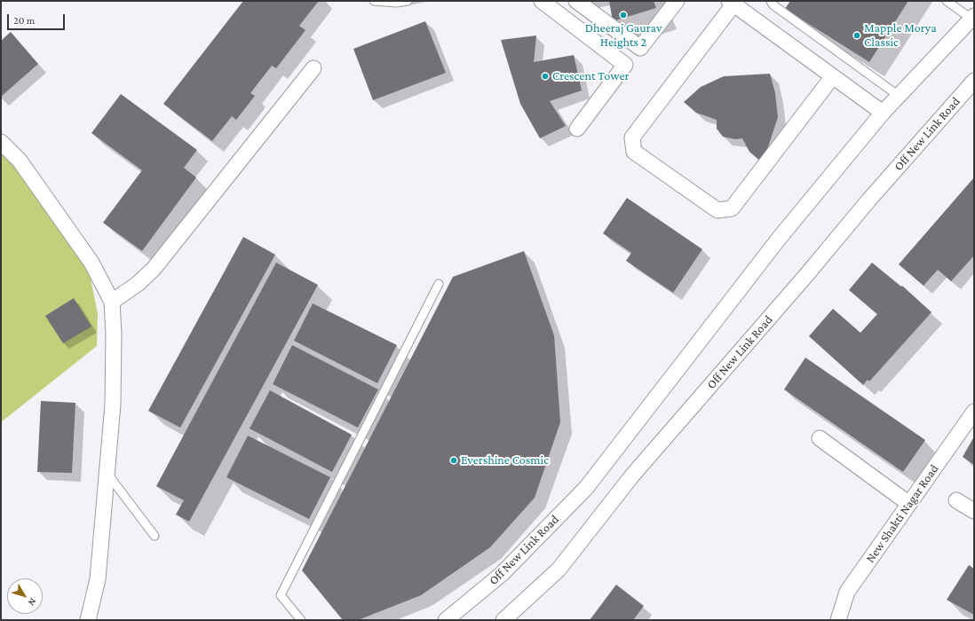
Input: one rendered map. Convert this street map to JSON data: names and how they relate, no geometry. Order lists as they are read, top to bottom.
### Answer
{
  "streets": {
    "street": ["Off New Link Road", "New Shakti Nagar Road"]
  },
  "places": [
    "Dheeraj Gaurav Heights 2",
    "Mapple Morya Classic",
    "Crescent Tower",
    "Evershine Cosmic"
  ],
  "scale_bar": "20 m",
  "north": "bottom right"
}
